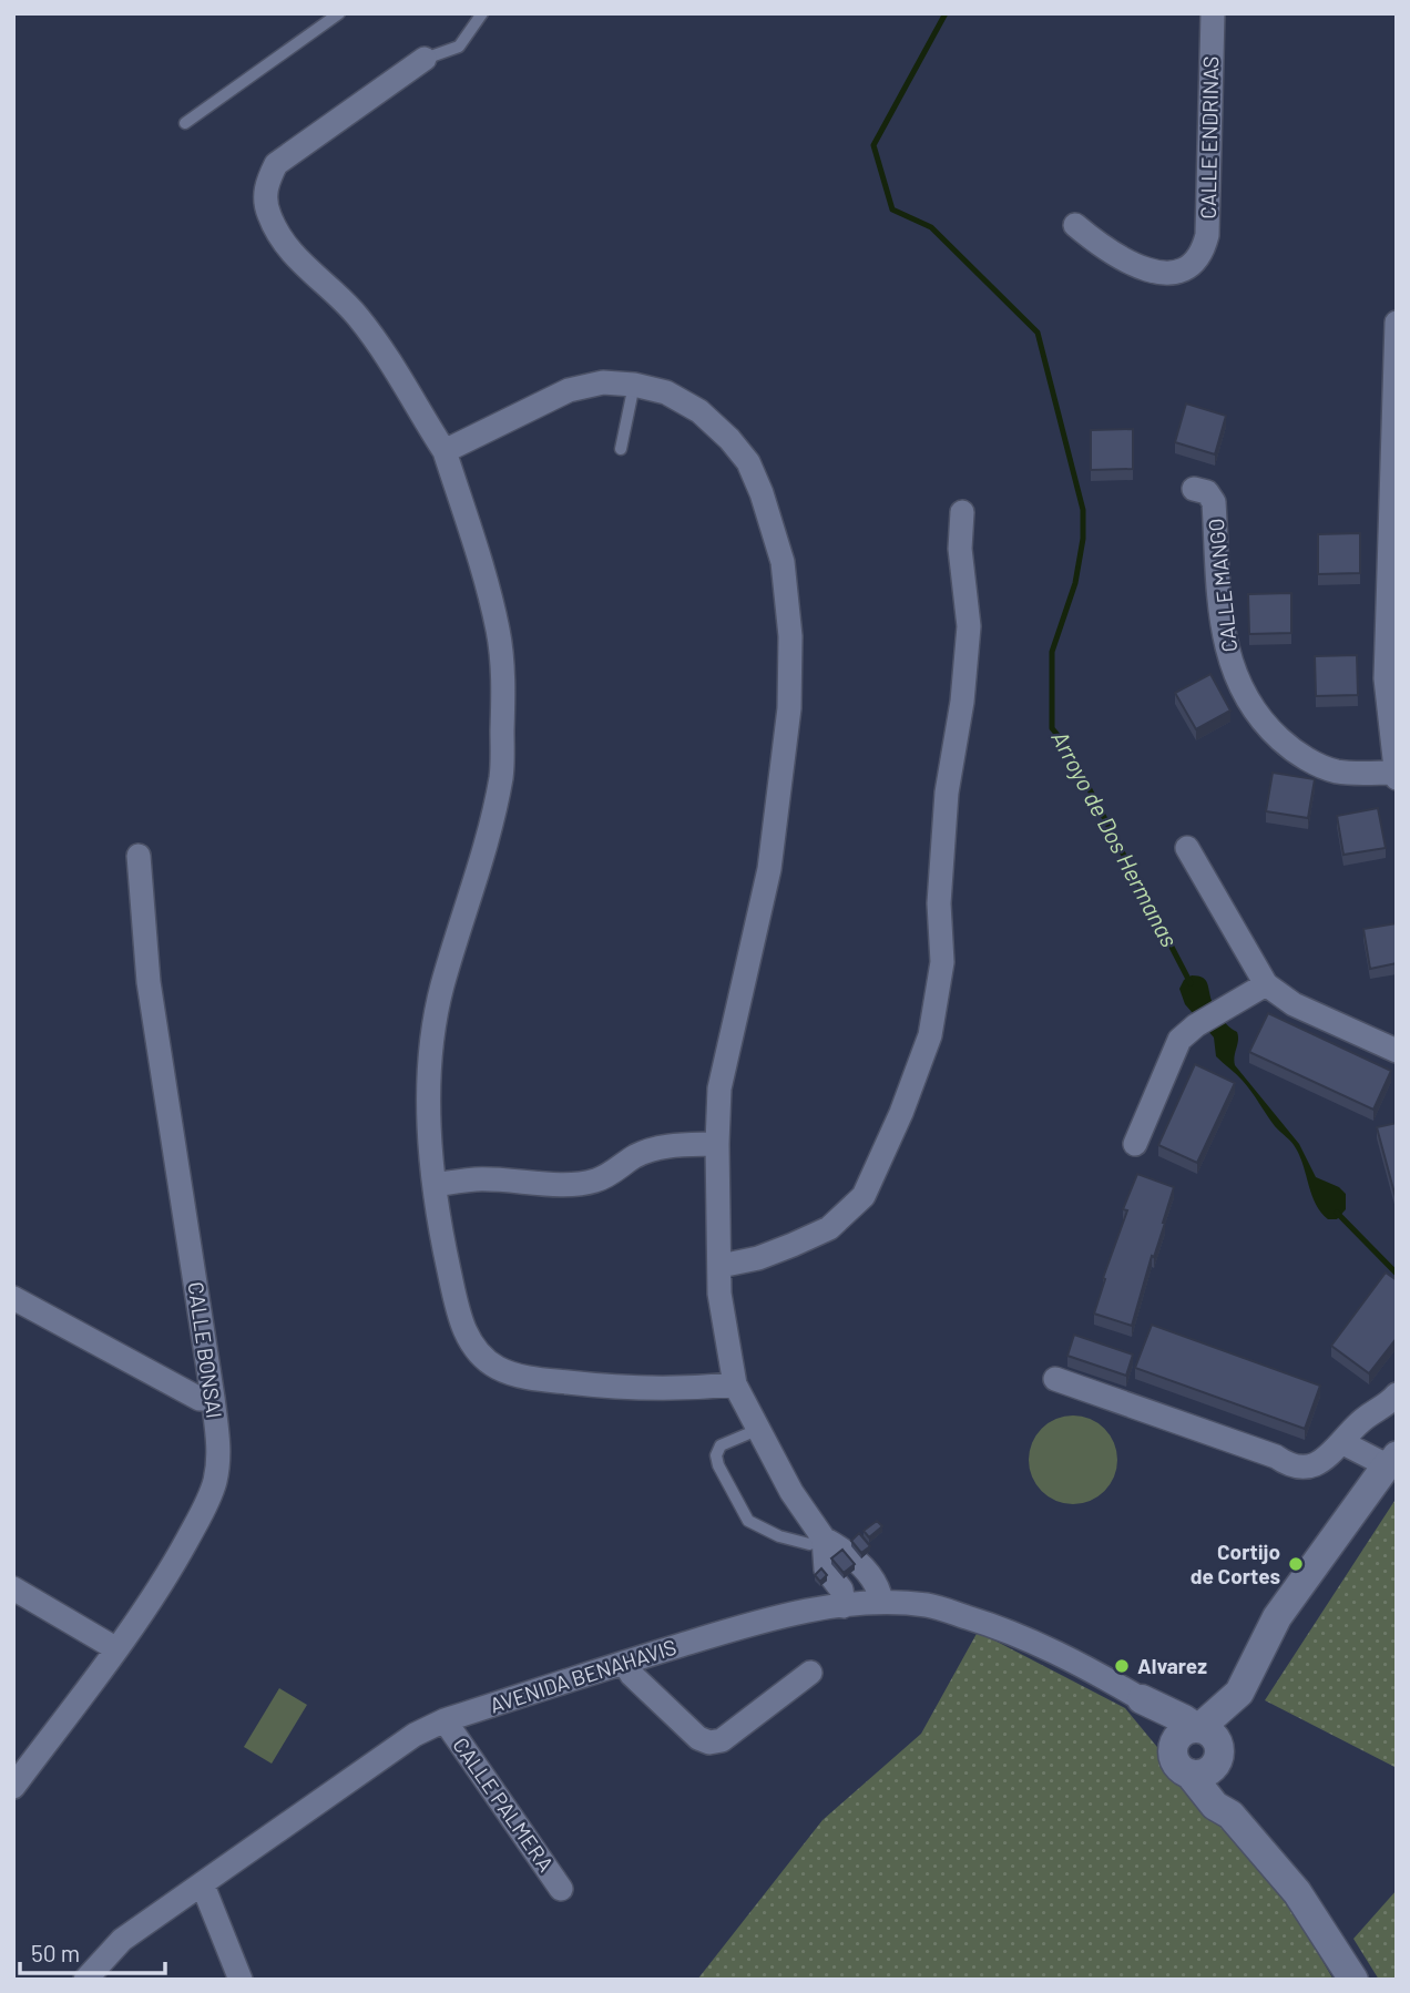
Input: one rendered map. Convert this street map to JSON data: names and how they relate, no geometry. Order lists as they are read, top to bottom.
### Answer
{
  "streets": {
    "street": [
      "CALLE ENDRINAS",
      "CALLE MANGO",
      "CALLE BONSAI",
      "AVENIDA BENAHAVIS",
      "CALLE PALMERA"
    ]
  },
  "crossings": [
    ["AVENIDA BENAHAVIS", "CALLE PALMERA"]
  ],
  "water": ["Arroyo de Dos Hermanas"],
  "places": ["Cortijo de Cortes", "Alvarez"],
  "scale_bar": "50 m"
}
